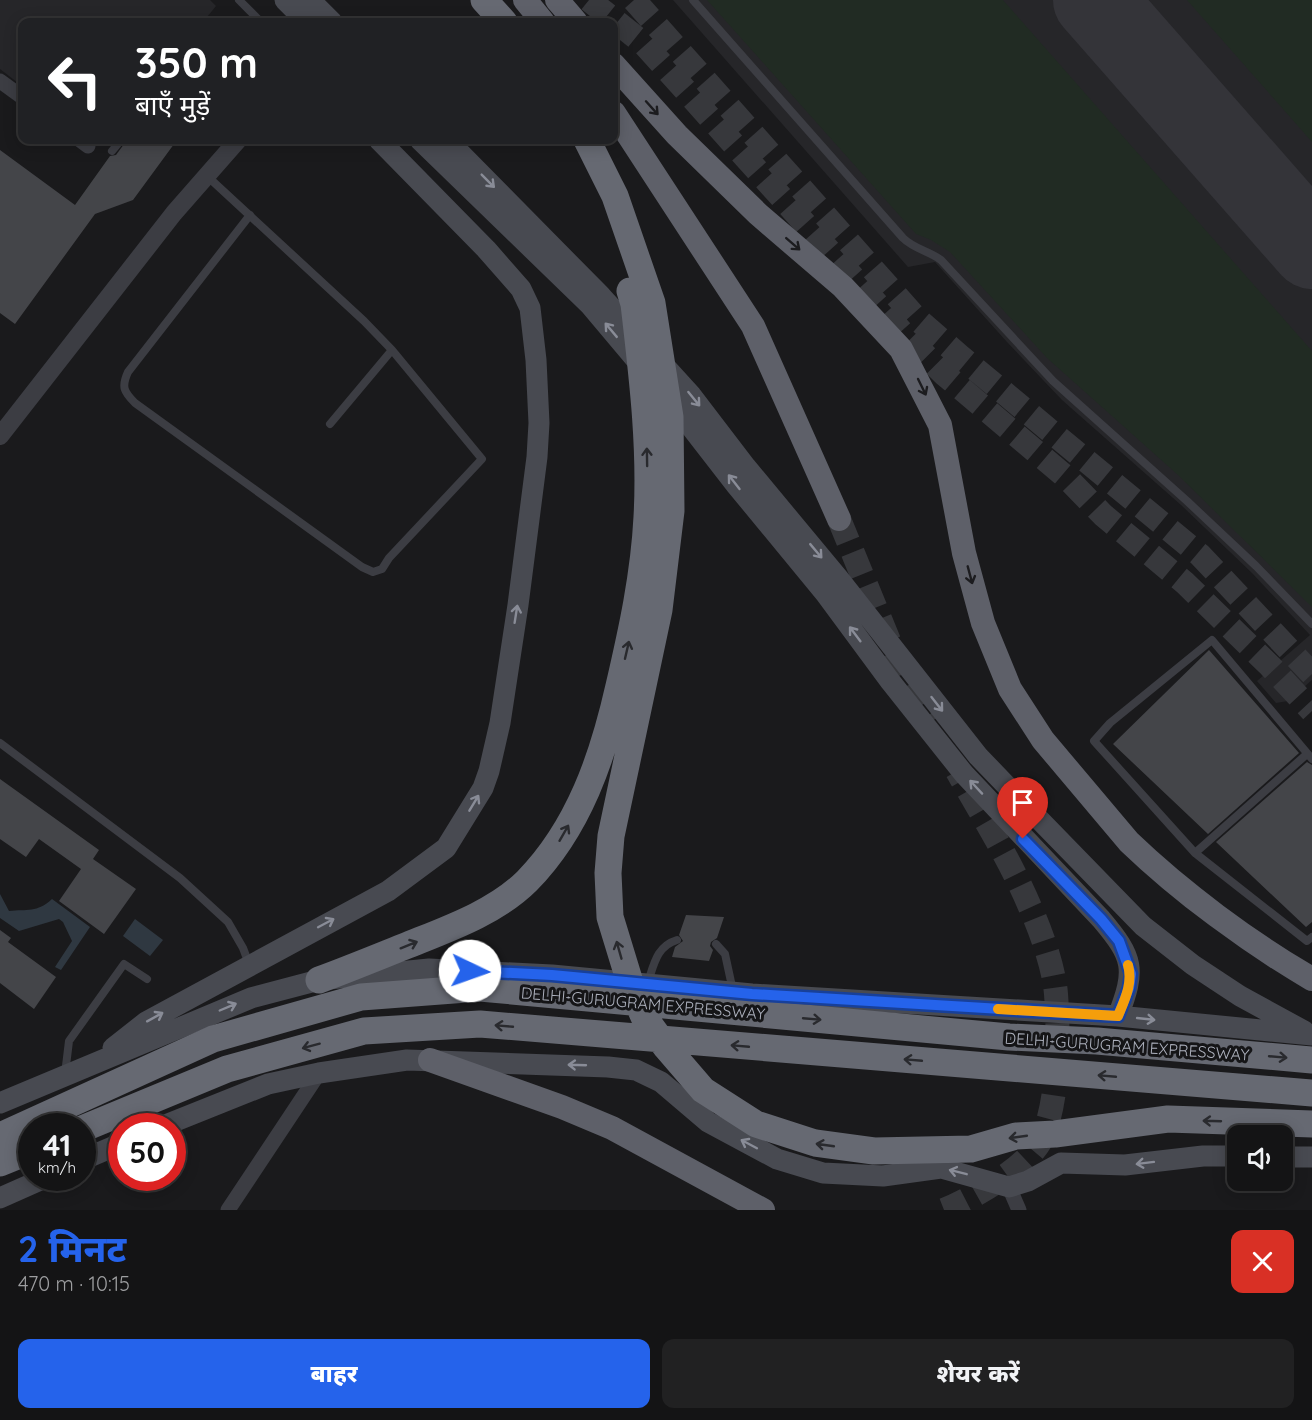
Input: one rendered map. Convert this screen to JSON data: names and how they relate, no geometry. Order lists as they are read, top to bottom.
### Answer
{
  "streets": {
    "highway": ["DELHI-GURUGRAM EXPRESSWAY"]
  },
  "page": {
    "turn": ["350 m", "बाएँ मुड़ें"],
    "speed": "41 km/h",
    "limit": "50",
    "heading": ["2 मिनट", "470 m · 10:15"],
    "buttons": ["बाहर", "शेयर करें"]
  }
}
